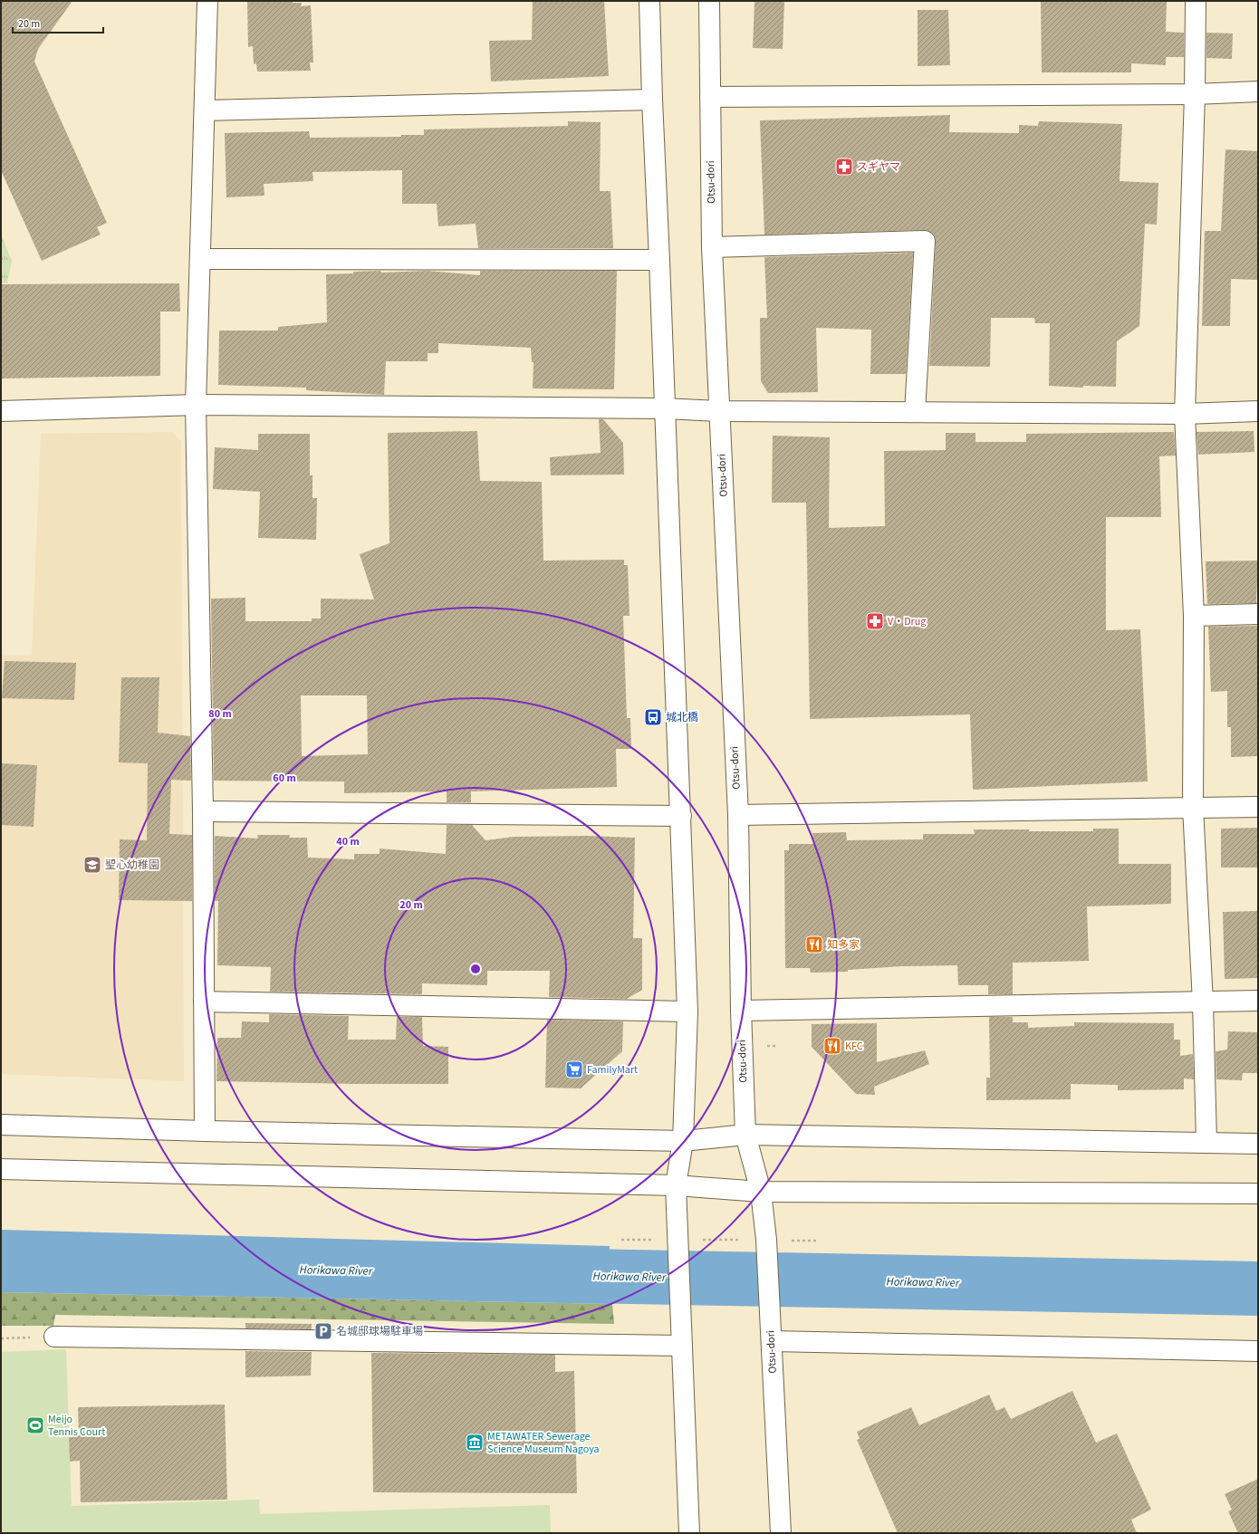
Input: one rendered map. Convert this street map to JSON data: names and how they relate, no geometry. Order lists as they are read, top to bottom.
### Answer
{
  "streets": {
    "street": ["Otsu-dori"]
  },
  "water": ["Horikawa River"],
  "places": {
    "pharmacy": ["スギヤマ", "V・Drug"],
    "bus stop": ["城北橋"],
    "school or university": ["聖心幼稚園"],
    "restaurant": ["知多家", "KFC"],
    "supermarket": ["FamilyMart"],
    "parking": ["名城邸球場駐車場"],
    "sports": ["Meijo Tennis Court"],
    "museum": ["METAWATER Sewerage Science Museum Nagoya"]
  },
  "scale_bar": "20 m",
  "rings": [
    "80 m",
    "60 m",
    "40 m",
    "20 m"
  ]
}
